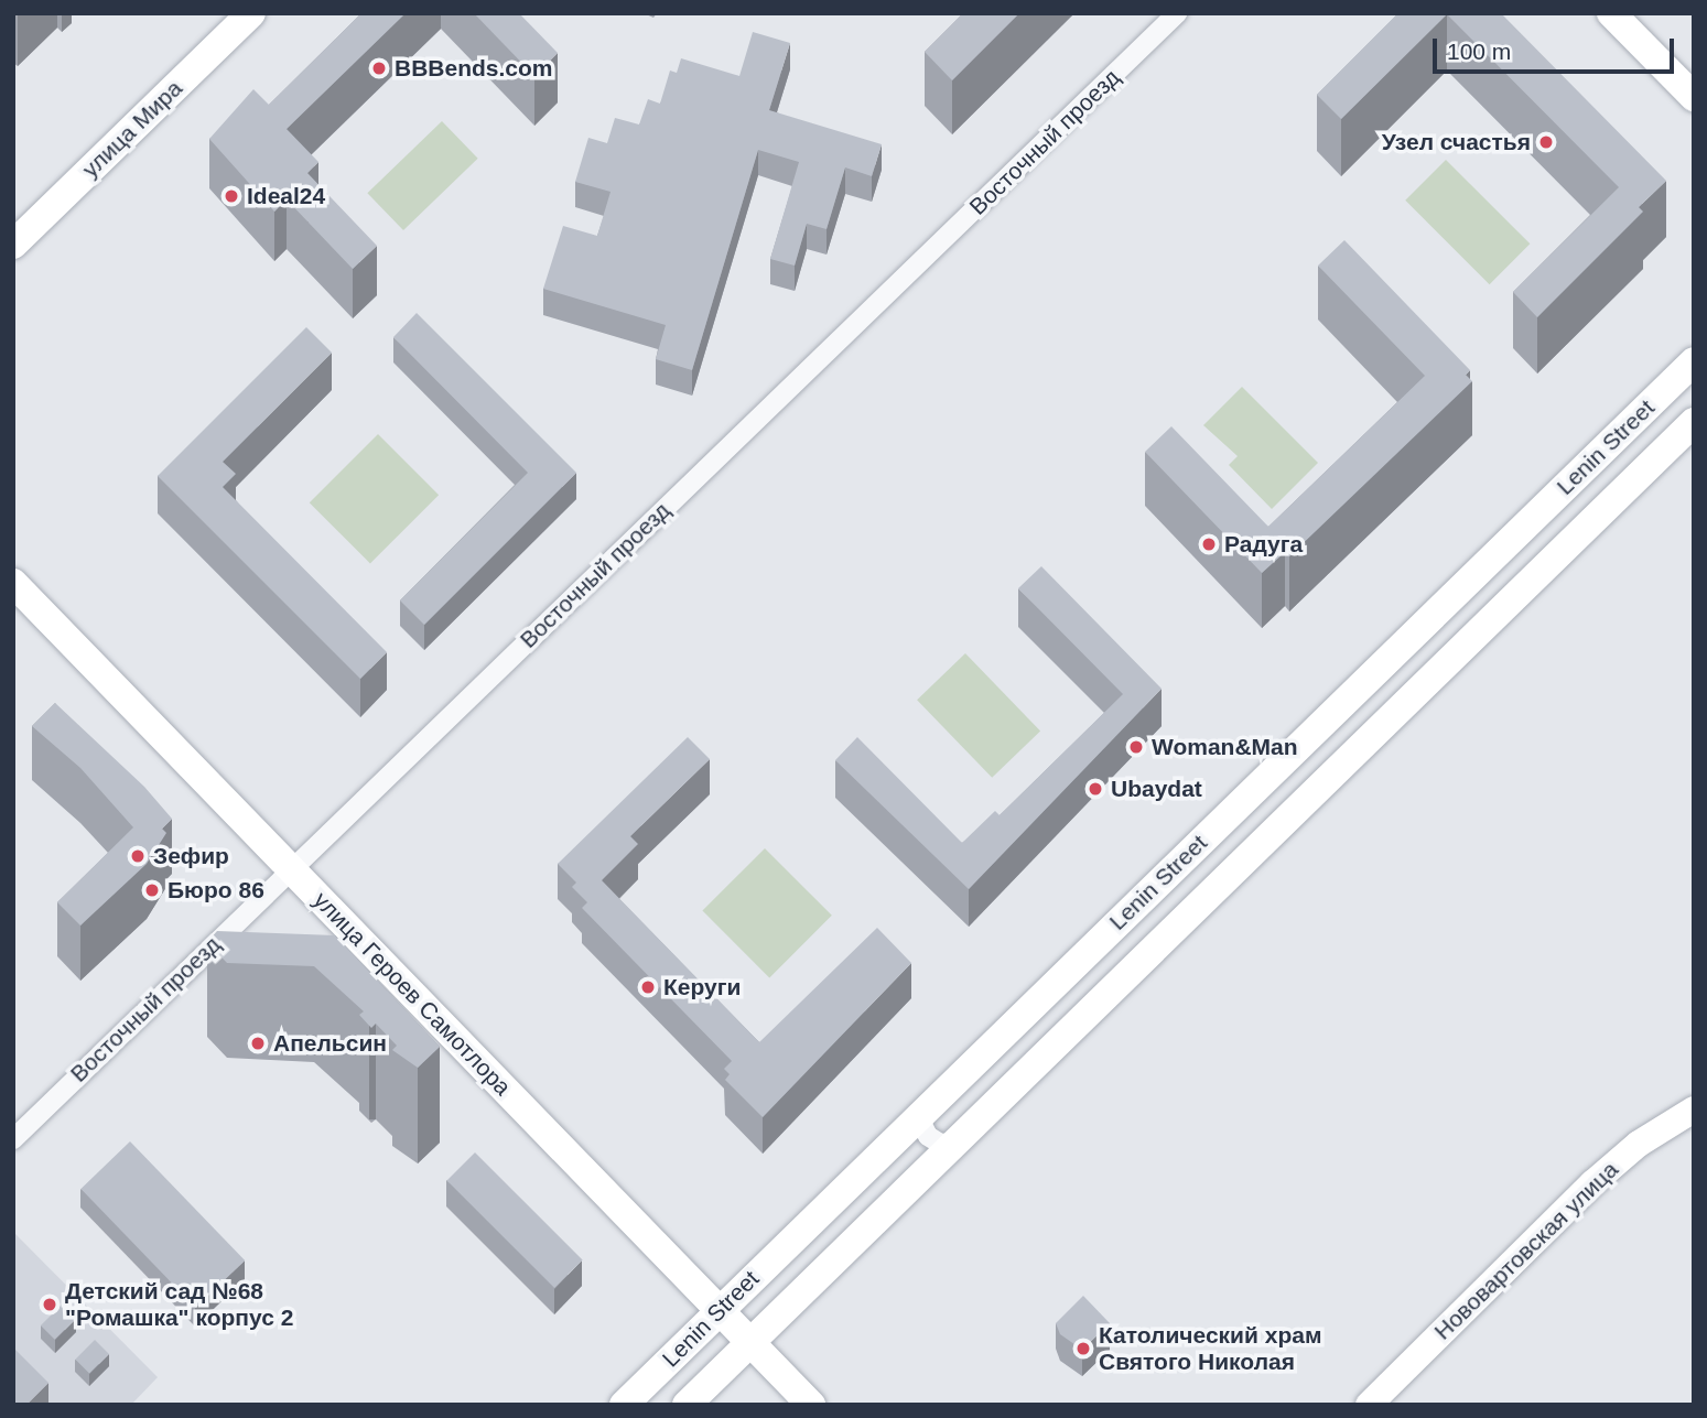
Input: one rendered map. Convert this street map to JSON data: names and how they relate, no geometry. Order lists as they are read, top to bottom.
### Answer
{
  "streets": {
    "main road": [
      "улица Мира",
      "Lenin Street",
      "улица Героев Самотлора",
      "Нововартовская улица"
    ],
    "street": ["Восточный проезд"]
  },
  "crossings": [
    ["Восточный проезд", "улица Героев Самотлора"],
    ["Lenin Street", "улица Героев Самотлора"]
  ],
  "places": [
    "BBBends.com",
    "Узел счастья",
    "Ideal24",
    "Радуга",
    "Woman&Man",
    "Ubaydat",
    "Зефир",
    "Бюро 86",
    "Керуги",
    "Апельсин",
    "Детский сад №68 \"Ромашка\" корпус 2",
    "Католический храм Святого Николая"
  ],
  "scale_bar": "100 m"
}
